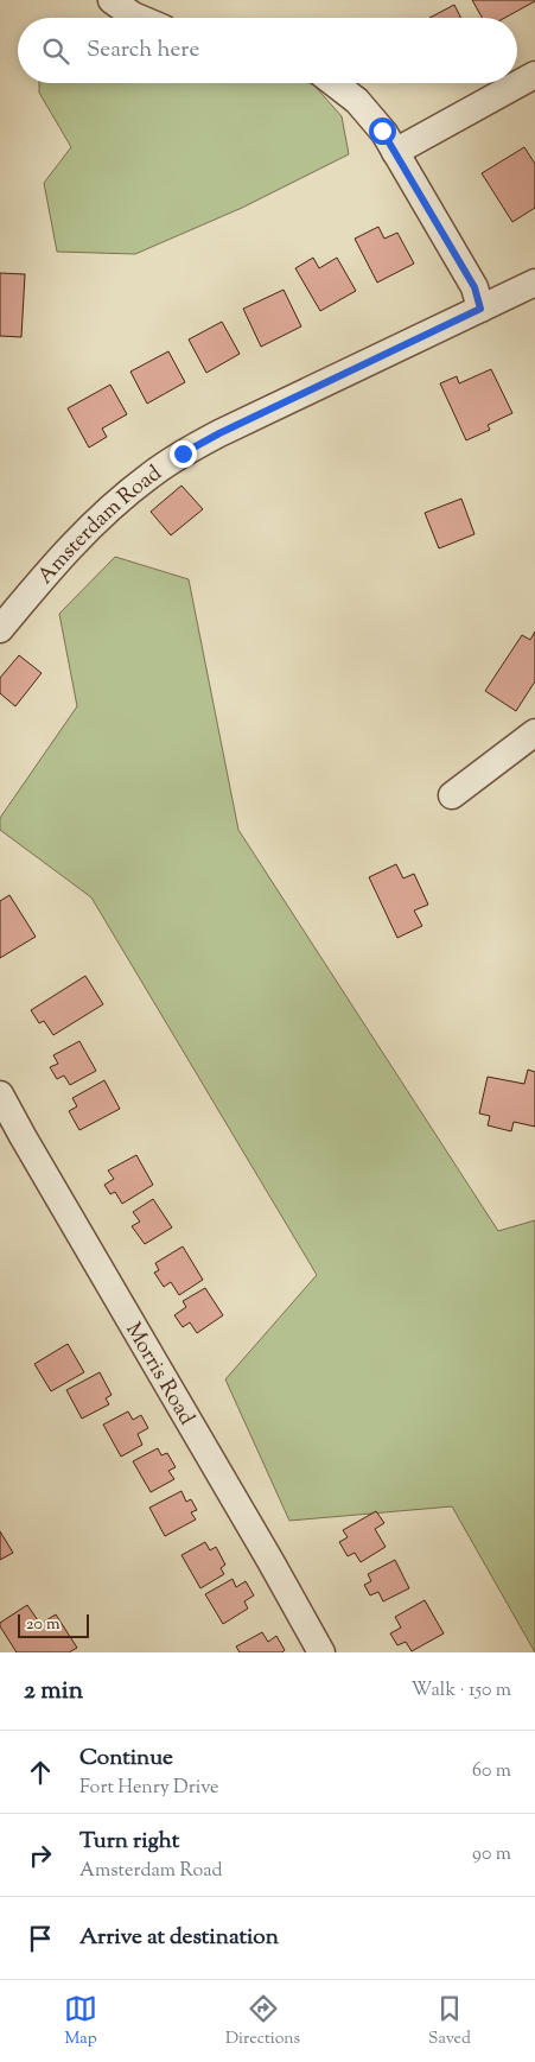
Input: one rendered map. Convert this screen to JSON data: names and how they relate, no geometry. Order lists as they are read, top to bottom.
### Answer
{
  "streets": {
    "street": ["Amsterdam Road", "Morris Road"]
  },
  "scale_bar": "20 m",
  "page": {
    "search": "Search here",
    "scale": "20 m",
    "heading": ["2 min", "Walk · 150 m"],
    "list": [
      ["Continue", "Fort Henry Drive", "60 m"],
      ["Turn right", "Amsterdam Road", "90 m"],
      "Arrive at destination"
    ],
    "nav": ["Map", "Directions", "Saved"]
  }
}
